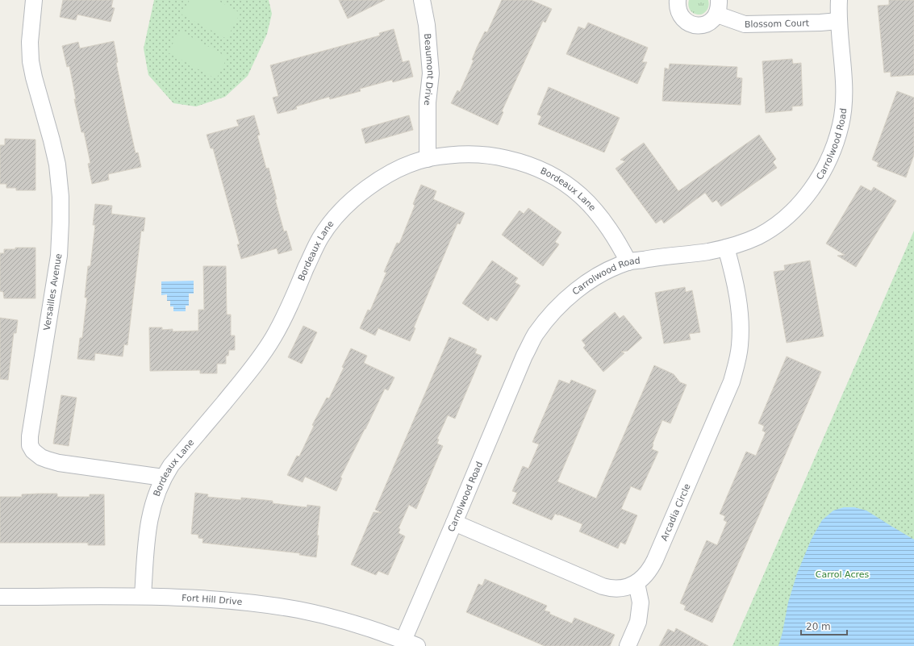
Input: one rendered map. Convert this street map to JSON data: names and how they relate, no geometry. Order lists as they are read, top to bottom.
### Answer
{
  "streets": {
    "street": [
      "Blossom Court",
      "Beaumont Drive",
      "Carrolwood Road",
      "Bordeaux Lane",
      "Versailles Avenue",
      "Arcadia Circle",
      "Fort Hill Drive"
    ]
  },
  "crossings": [
    ["Blossom Court", "Carrolwood Road"],
    ["Beaumont Drive", "Bordeaux Lane"],
    ["Carrolwood Road", "Bordeaux Lane"],
    ["Carrolwood Road", "Arcadia Circle"],
    ["Carrolwood Road", "Fort Hill Drive"],
    ["Bordeaux Lane", "Versailles Avenue"],
    ["Bordeaux Lane", "Fort Hill Drive"]
  ],
  "parks": ["Carrol Acres"],
  "scale_bar": "20 m"
}
